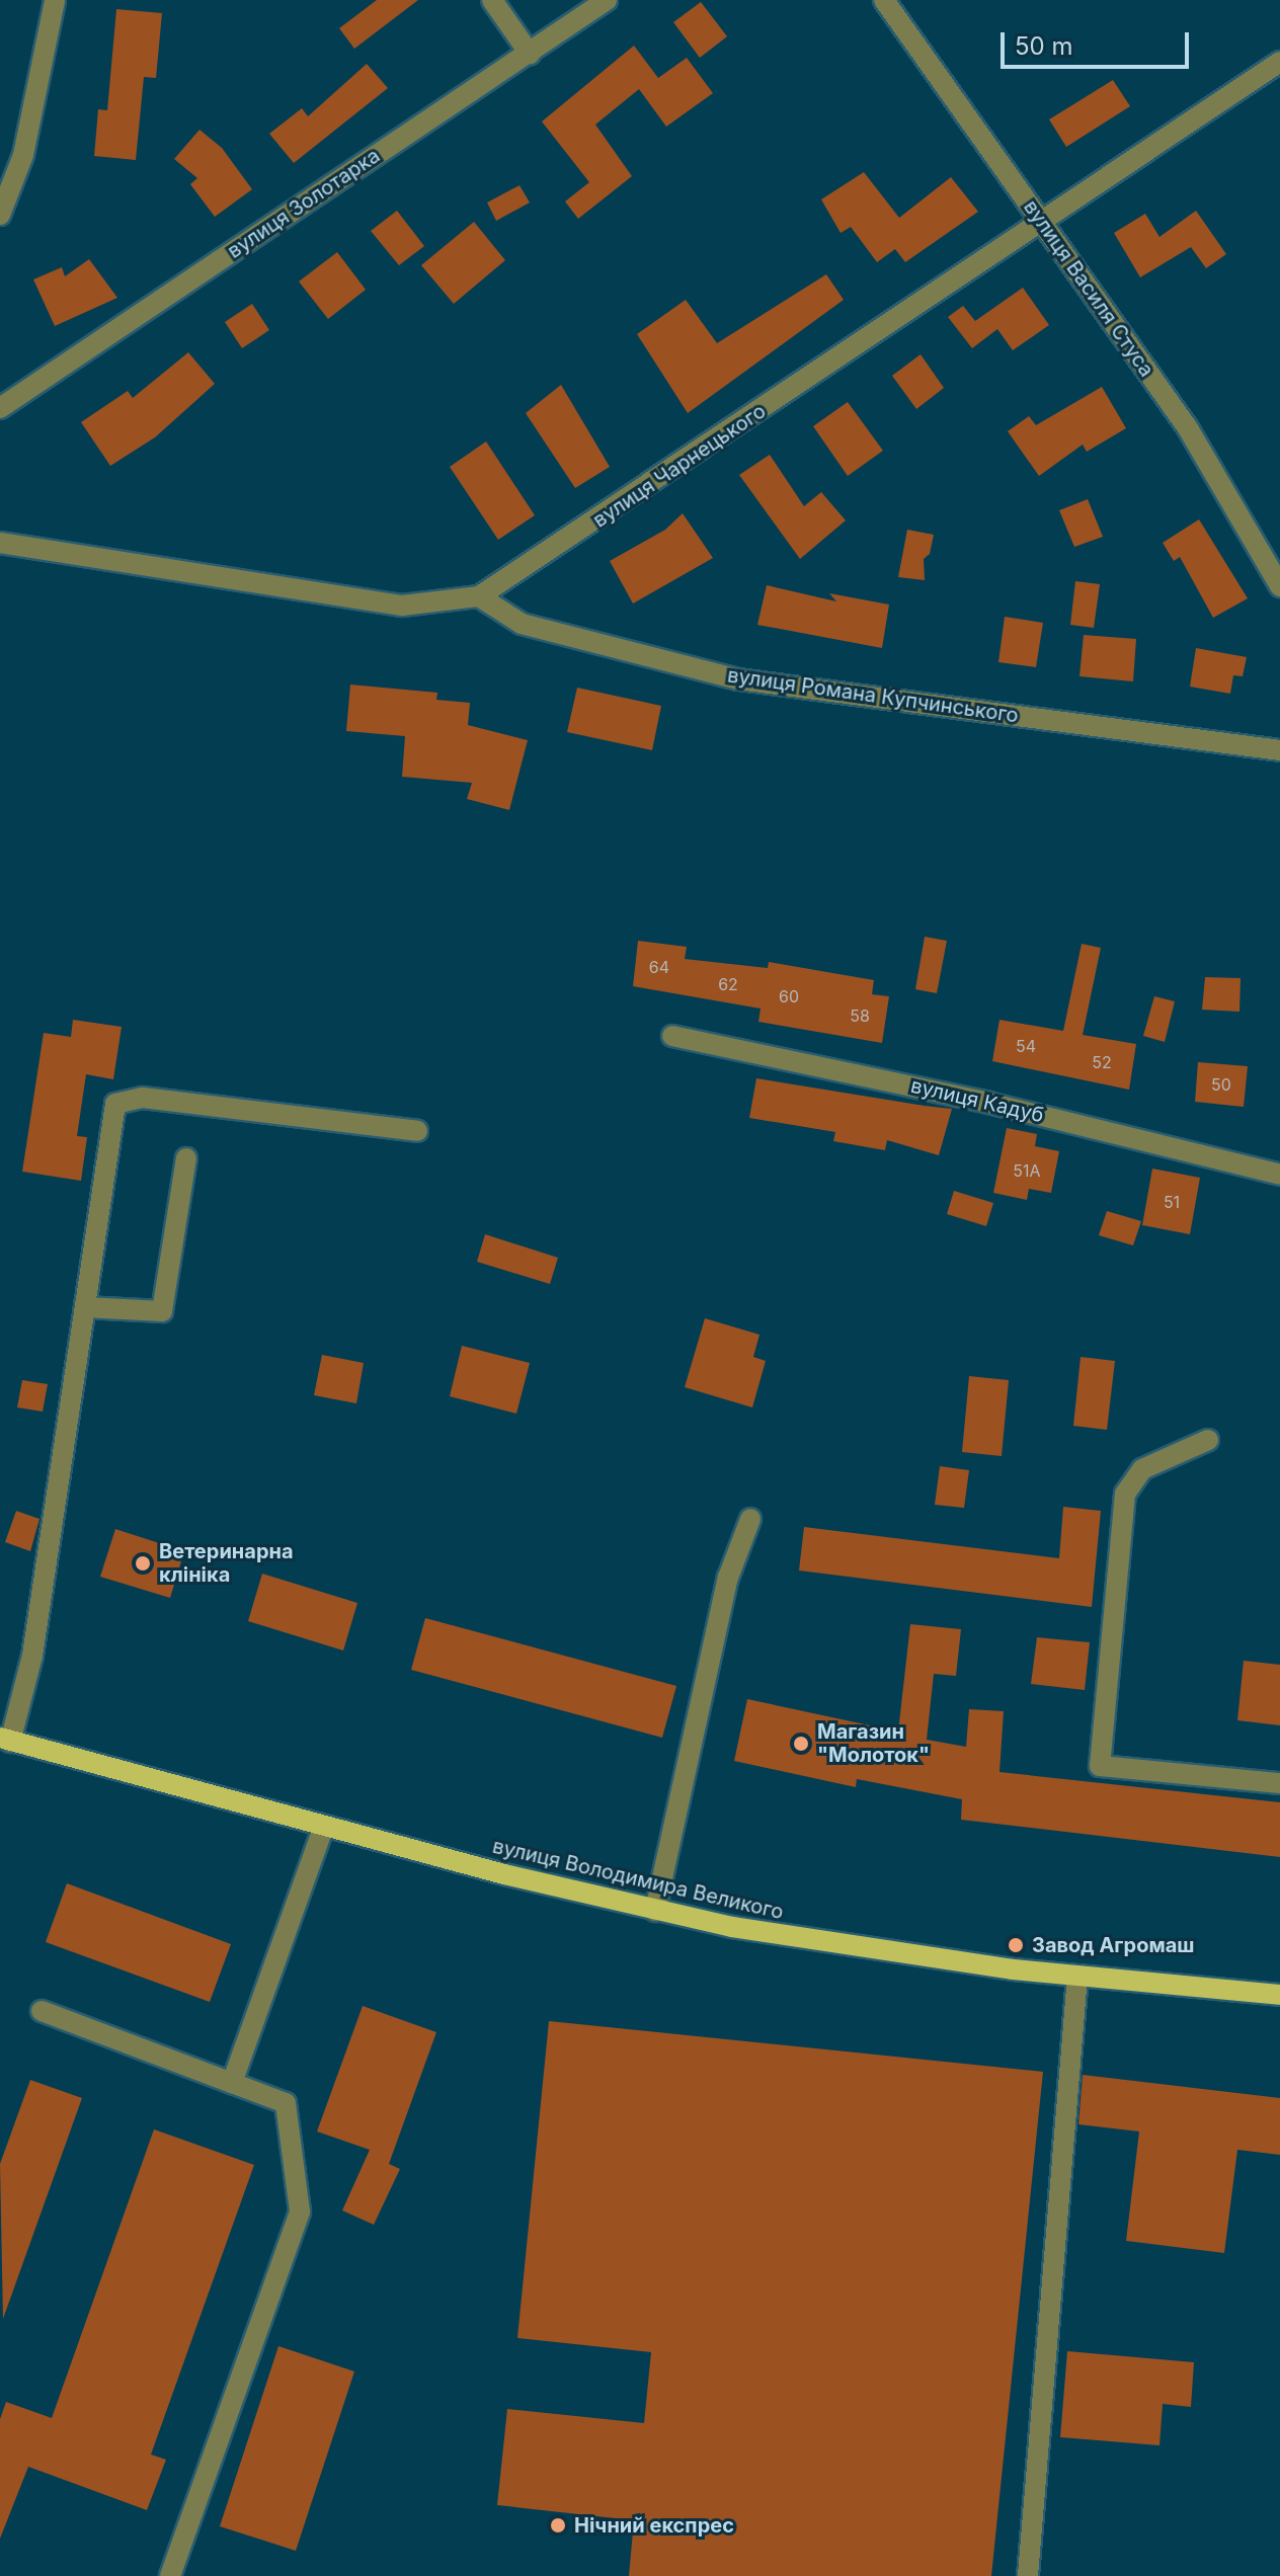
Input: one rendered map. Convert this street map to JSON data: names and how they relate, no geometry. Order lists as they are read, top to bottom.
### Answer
{
  "streets": {
    "main road": ["вулиця Володимира Великого"],
    "street": [
      "вулиця Золотарка",
      "вулиця Василя Стуса",
      "вулиця Чарнецького",
      "вулиця Романа Купчинського",
      "вулиця Кадуб"
    ]
  },
  "crossings": [
    ["вулиця Василя Стуса", "вулиця Чарнецького"],
    ["вулиця Чарнецького", "вулиця Романа Купчинського"]
  ],
  "places": [
    "Ветеринарна клініка",
    "Магазин \"Молоток\"",
    "Завод Агромаш",
    "Нічний експрес"
  ],
  "house_numbers": [
    "64",
    "62",
    "60",
    "58",
    "54",
    "52",
    "50",
    "51А",
    "51"
  ],
  "scale_bar": "50 m"
}
